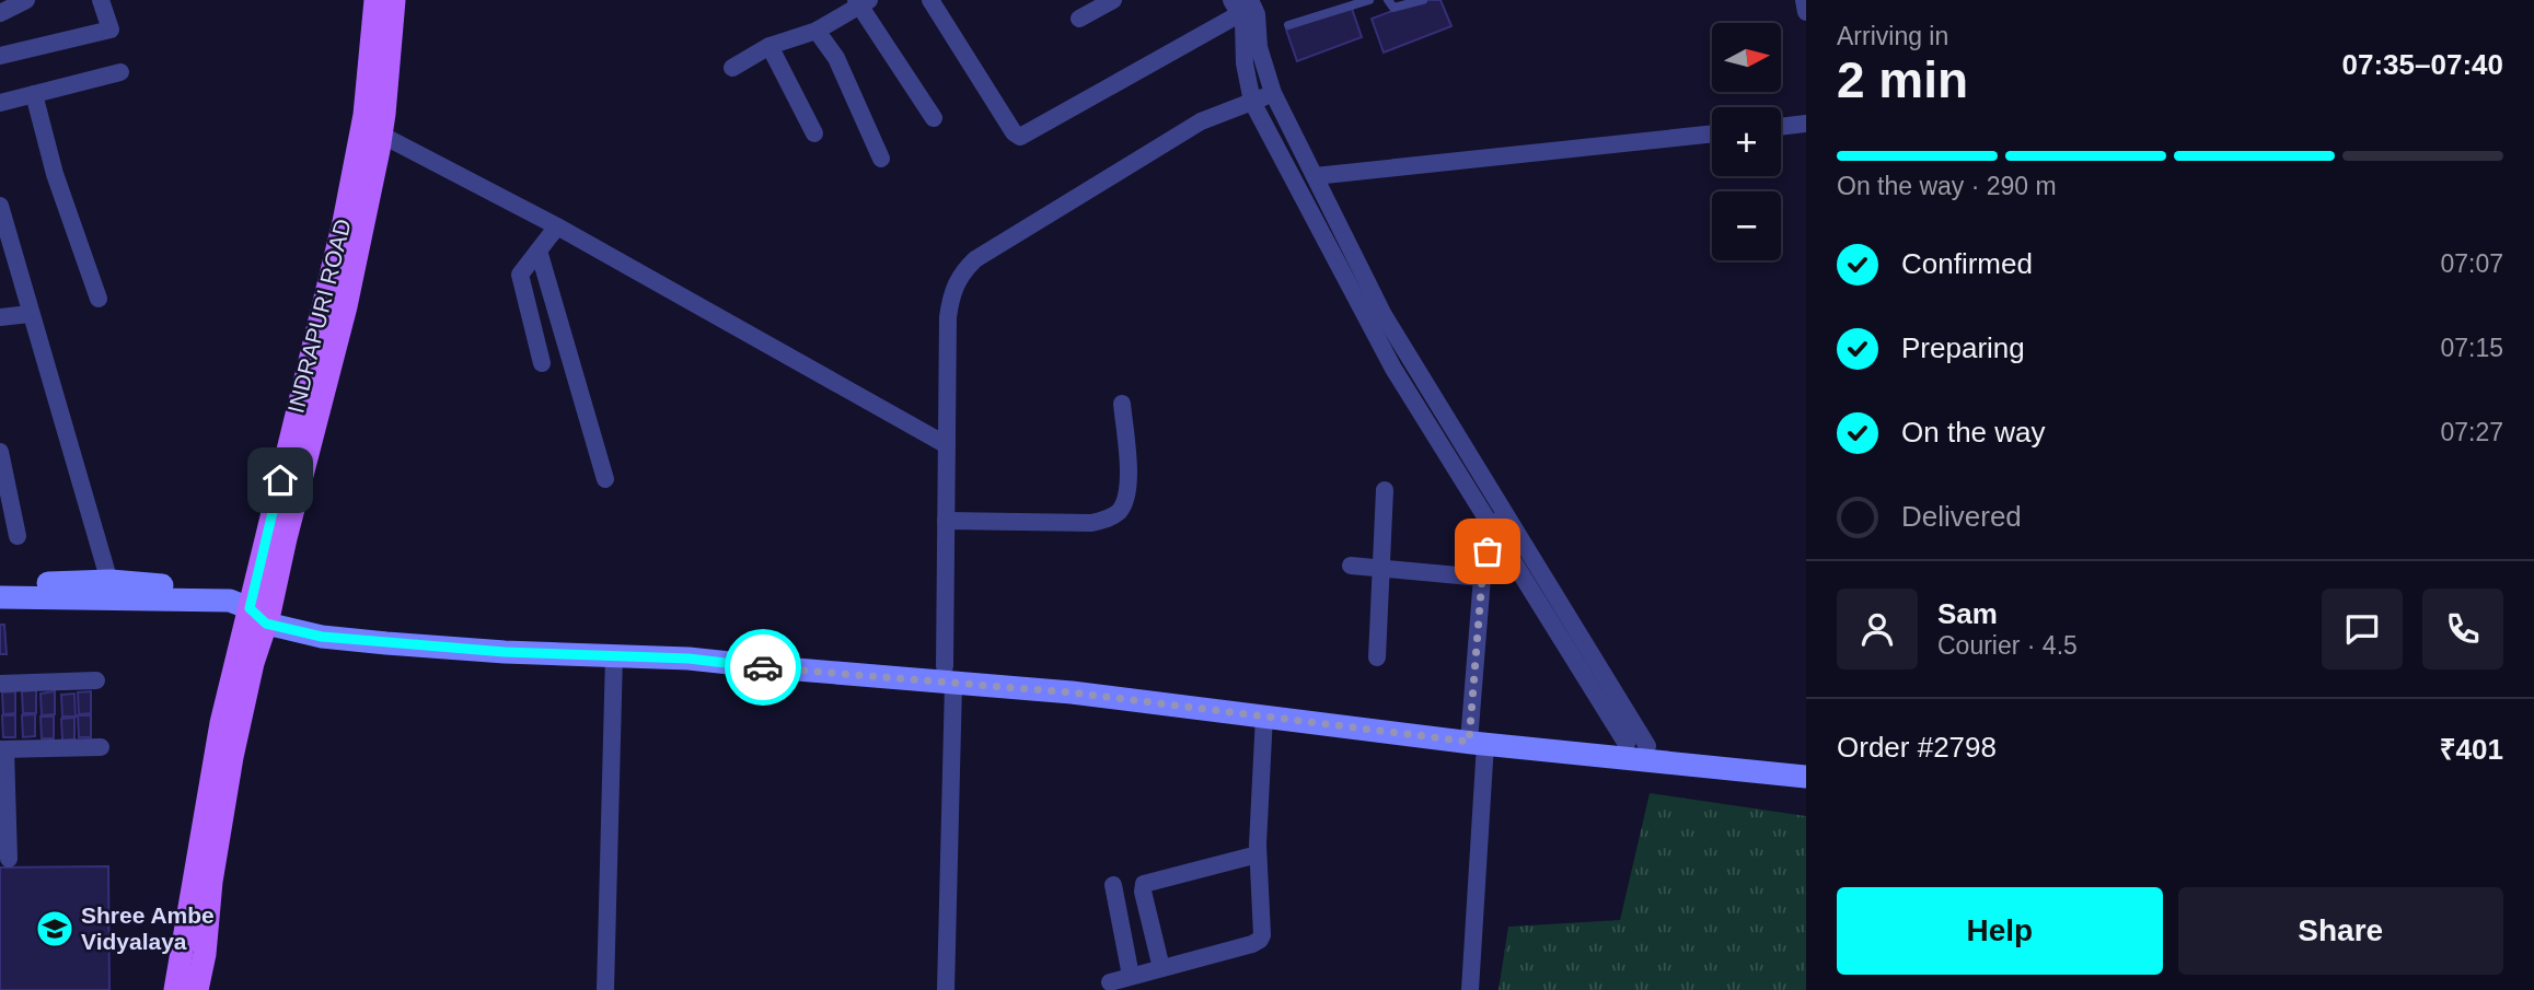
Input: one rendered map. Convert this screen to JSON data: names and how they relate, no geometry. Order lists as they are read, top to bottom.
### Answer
{
  "streets": {
    "main road": ["INDRAPURI ROAD"]
  },
  "places": {
    "school or university": ["Shree Ambe Vidyalaya"]
  },
  "north": "right",
  "page": {
    "heading": ["2 min", "Arriving in", "07:35–07:40"],
    "panel": [
      "Sam",
      "Courier · 4.5",
      "Order #2798",
      "₹401"
    ],
    "map_buttons": ["+", "−"],
    "bar": "On the way · 290 m",
    "list": [
      ["Confirmed", "07:07"],
      ["Preparing", "07:15"],
      ["On the way", "07:27"],
      "Delivered"
    ],
    "buttons": ["Help", "Share"]
  }
}
